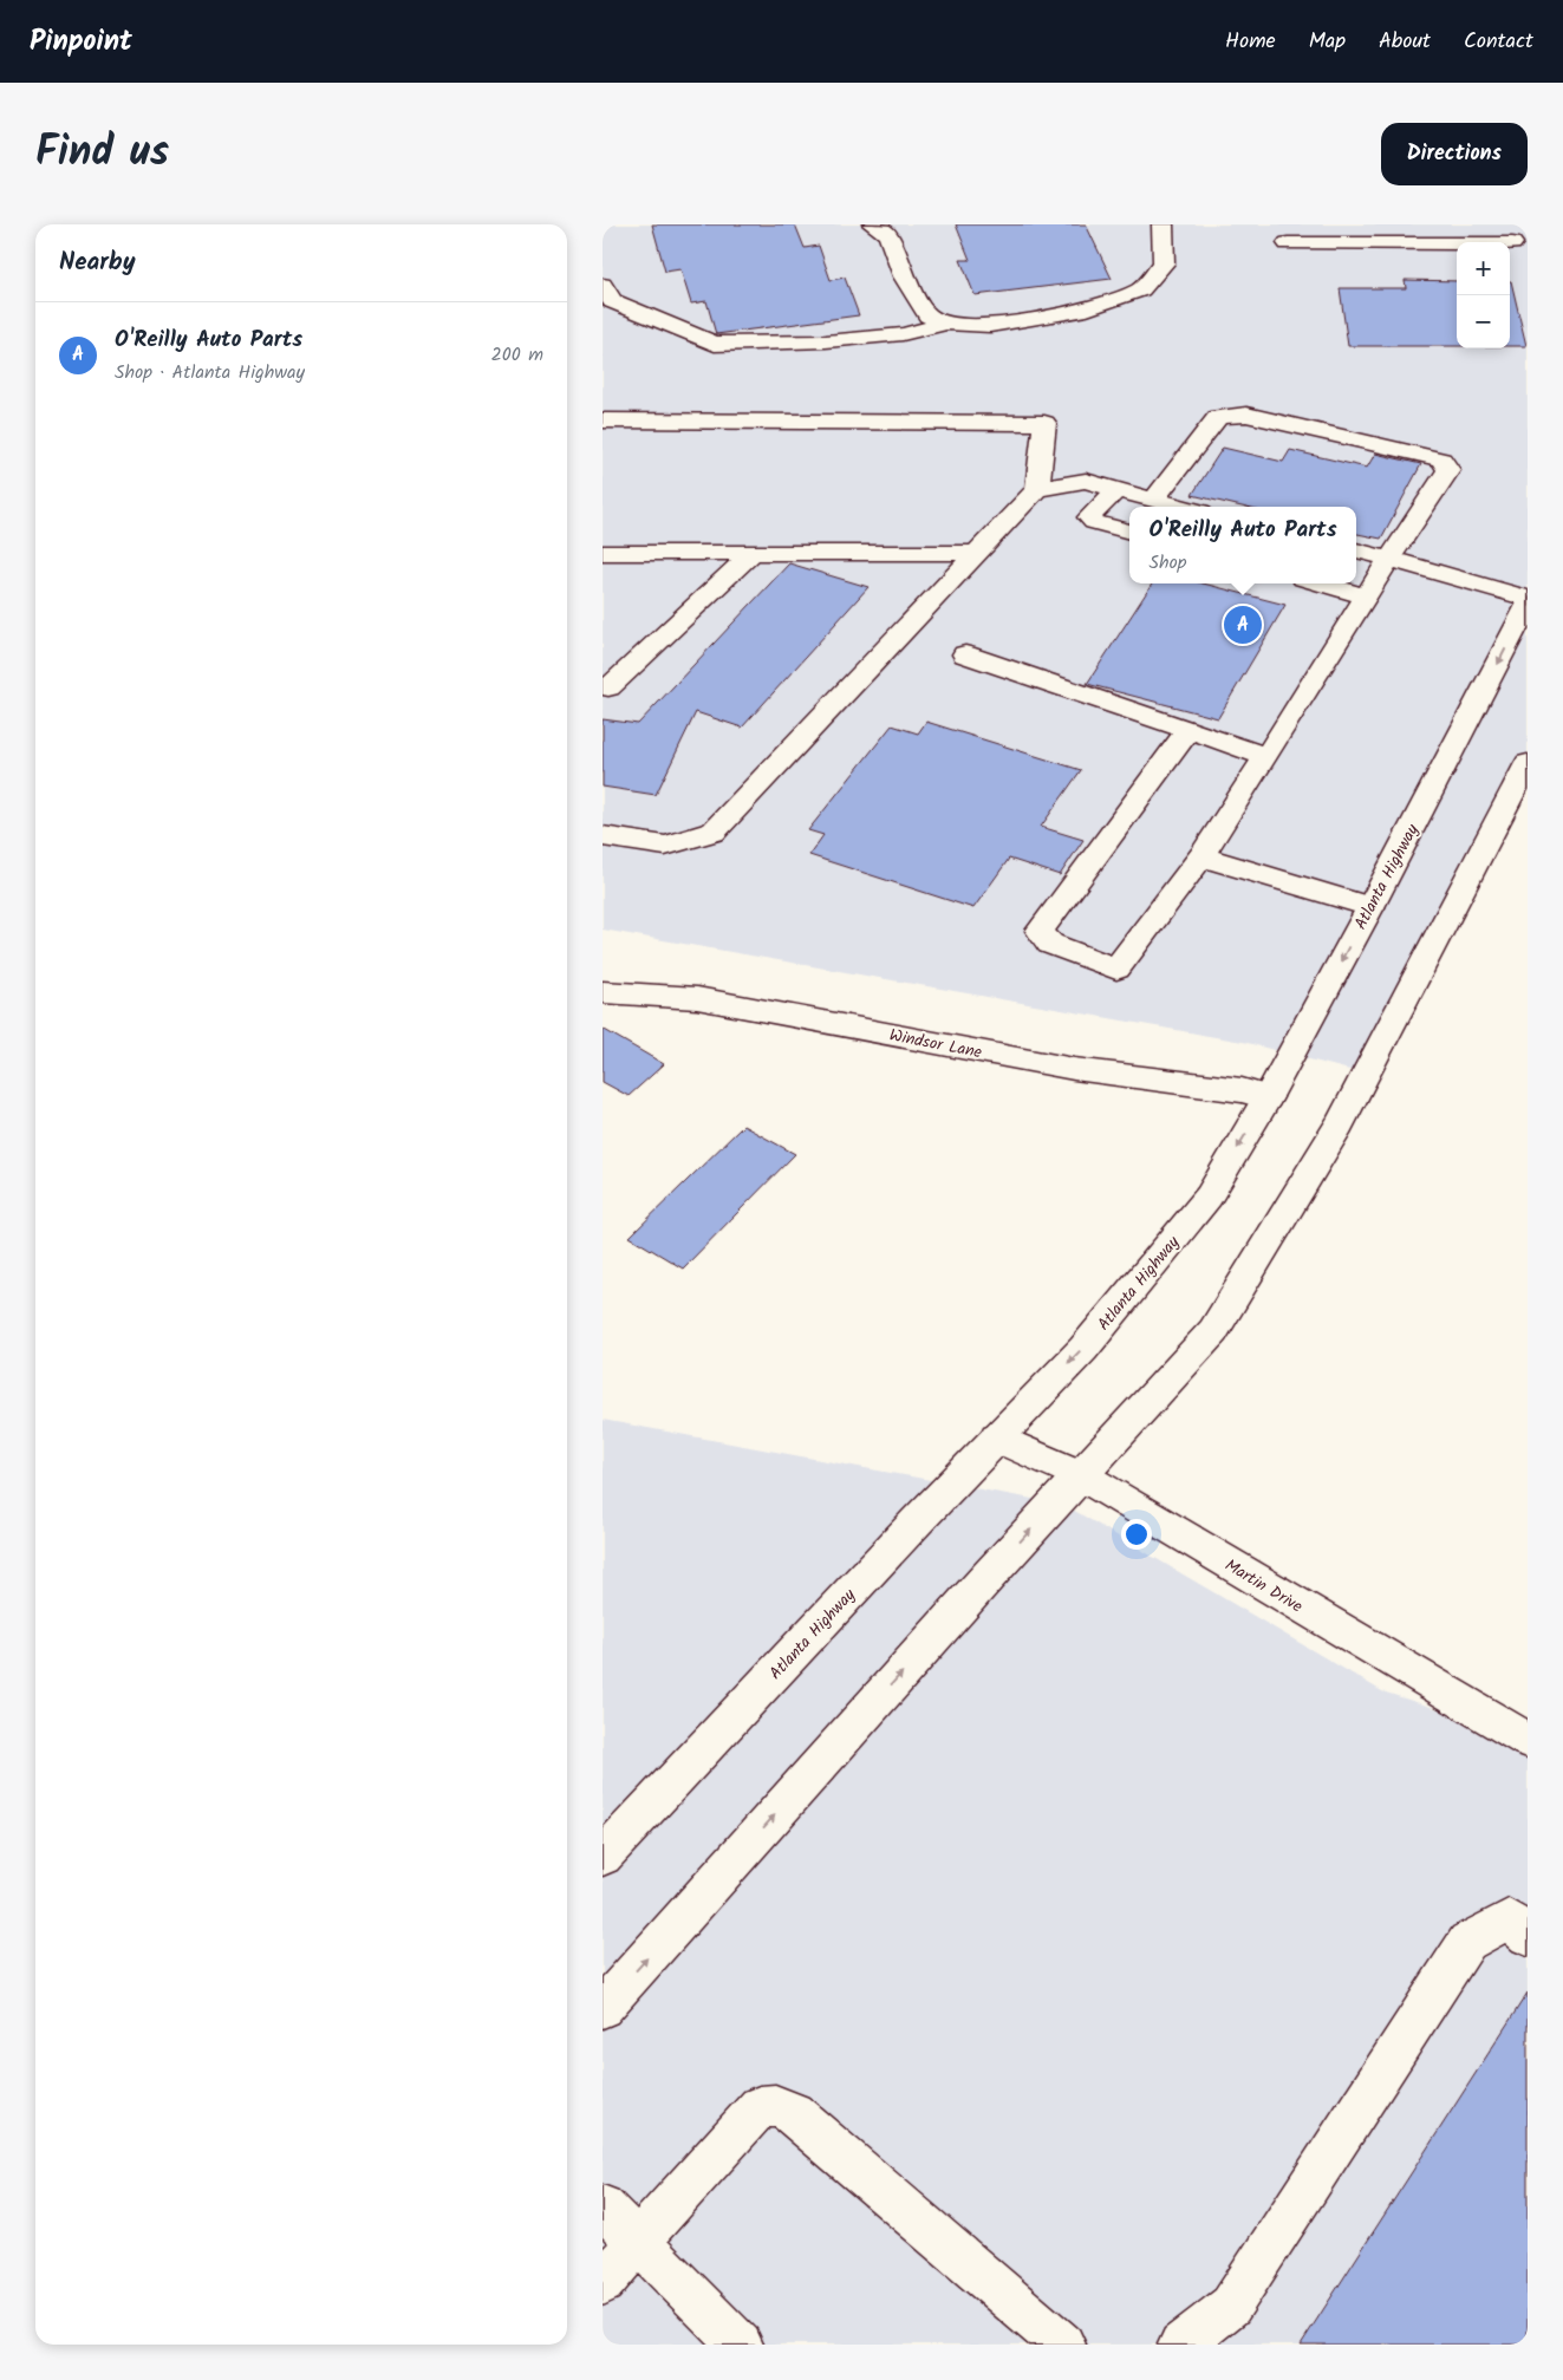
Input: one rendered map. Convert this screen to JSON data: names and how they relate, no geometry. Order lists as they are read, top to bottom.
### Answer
{
  "streets": {
    "main road": ["Atlanta Highway", "Windsor Lane", "Martin Drive"]
  },
  "crossings": [
    ["Atlanta Highway", "Windsor Lane"],
    ["Atlanta Highway", "Martin Drive"]
  ],
  "page": {
    "header": "Pinpoint",
    "nav": [
      "Home",
      "Map",
      "About",
      "Contact"
    ],
    "title": "Find us",
    "buttons": "Directions",
    "heading": "Nearby",
    "map_buttons": ["+", "−"],
    "list": [
      {
        "mark": "A",
        "name": "O'Reilly Auto Parts",
        "note": "Shop · Atlanta Highway",
        "value": "200 m"
      }
    ],
    "popup": ["O'Reilly Auto Parts", "Shop"],
    "pins": "A"
  }
}
